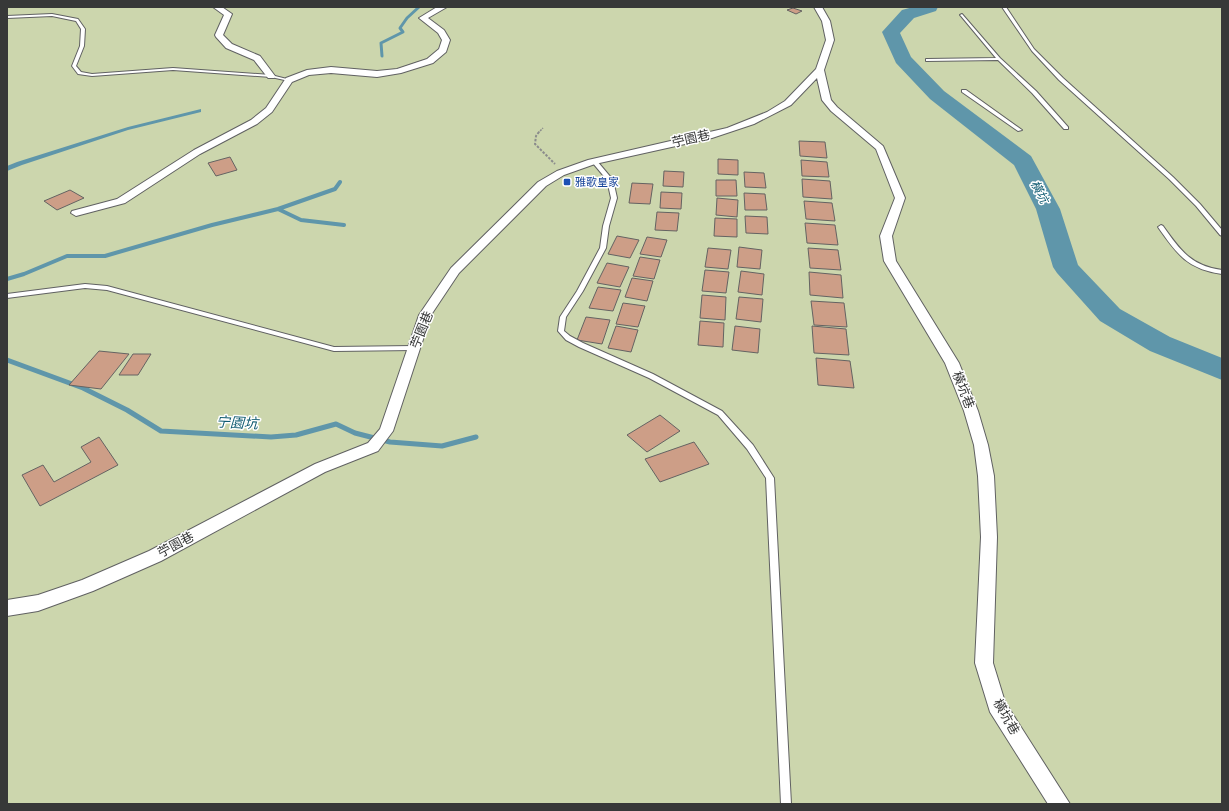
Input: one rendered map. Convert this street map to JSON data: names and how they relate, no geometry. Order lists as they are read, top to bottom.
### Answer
{
  "streets": {
    "street": ["苧園巷", "橫坑巷"]
  },
  "crossings": [
    ["苧園巷", "橫坑巷"]
  ],
  "water": ["橫坑", "宁園坑"],
  "places": {
    "transit": ["雅歌皇家"]
  }
}
